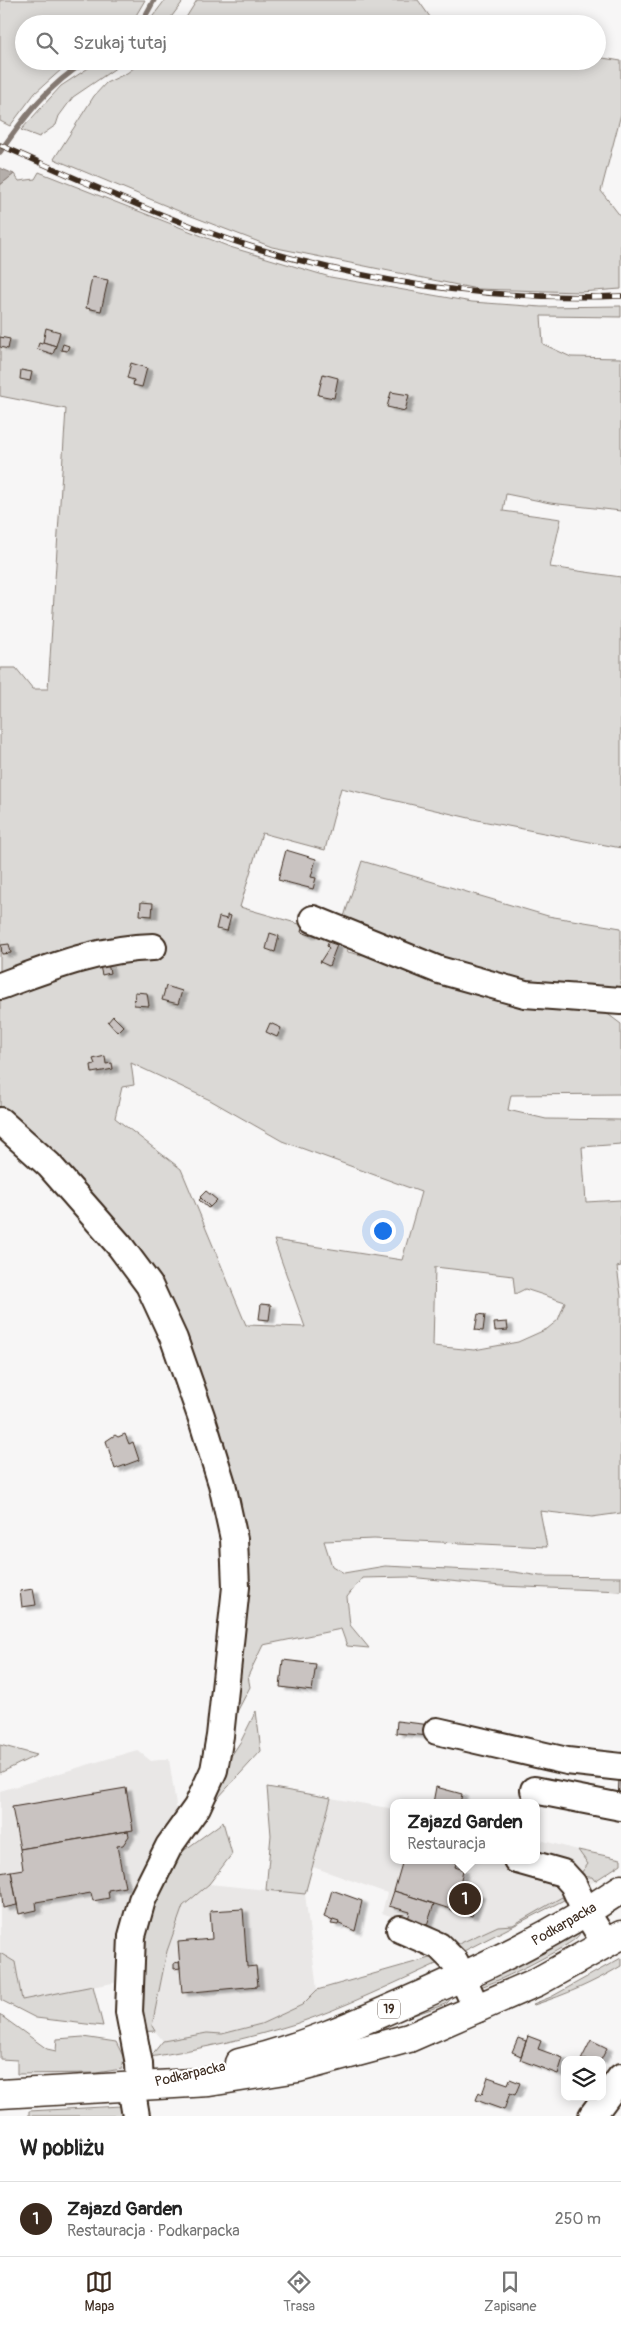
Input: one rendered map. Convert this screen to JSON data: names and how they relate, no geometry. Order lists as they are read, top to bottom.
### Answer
{
  "streets": {
    "highway": ["Podkarpacka", "19"]
  },
  "crossings": [
    ["Podkarpacka", "19"]
  ],
  "page": {
    "search": "Szukaj tutaj",
    "popup": ["Zajazd Garden", "Restauracja"],
    "pins": "1",
    "heading": "W pobliżu",
    "list": [
      {
        "mark": "1",
        "name": "Zajazd Garden",
        "note": "Restauracja · Podkarpacka",
        "value": "250 m"
      }
    ],
    "nav": ["Mapa", "Trasa", "Zapisane"]
  }
}
